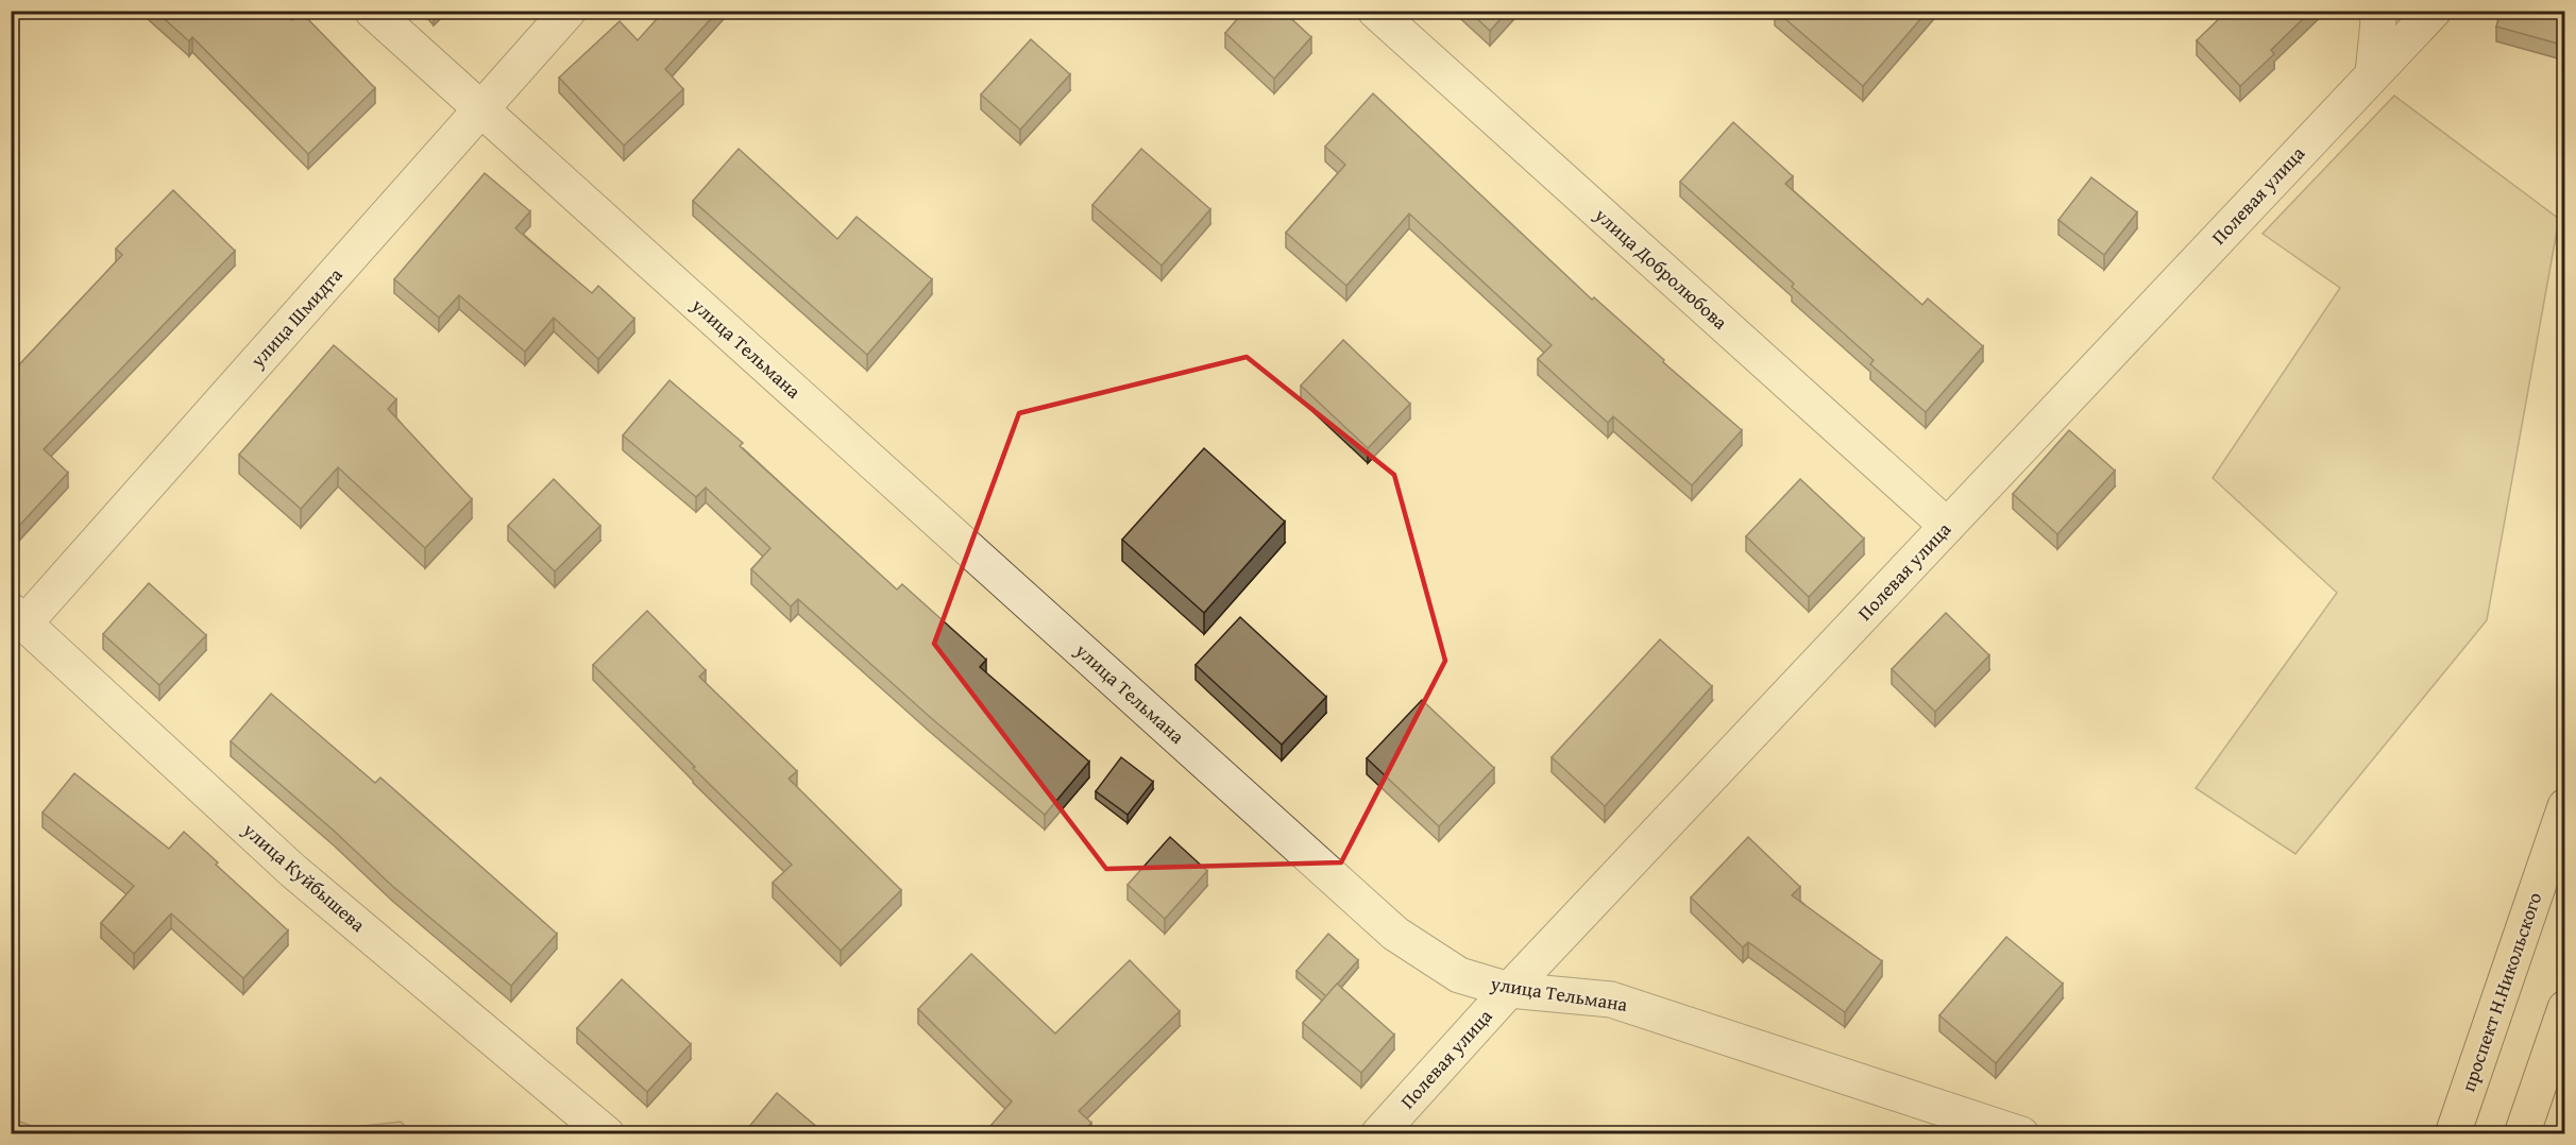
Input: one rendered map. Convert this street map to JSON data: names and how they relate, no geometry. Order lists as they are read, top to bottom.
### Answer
{
  "streets": {
    "main road": ["проспект Н.Никольского"],
    "street": [
      "Полевая улица",
      "улица Добролюбова",
      "улица Шмидта",
      "улица Тельмана",
      "улица Куйбышева"
    ]
  },
  "crossings": [
    ["Полевая улица", "улица Добролюбова"],
    ["Полевая улица", "улица Тельмана"],
    ["улица Шмидта", "улица Тельмана"],
    ["улица Шмидта", "улица Куйбышева"]
  ]
}
